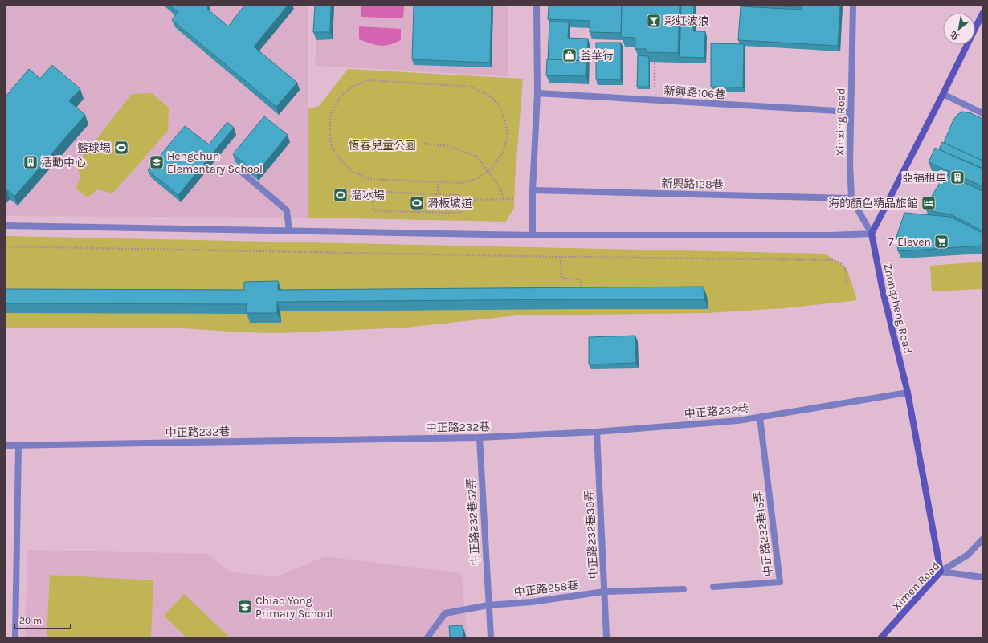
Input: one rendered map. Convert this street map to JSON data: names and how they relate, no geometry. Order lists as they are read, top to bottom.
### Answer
{
  "streets": {
    "main road": ["Zhongzheng Road", "Ximen Road"],
    "street": [
      "新興路106巷",
      "Xinxing Road",
      "新興路128巷",
      "中正路232巷",
      "中正路232巷57弄",
      "中正路232巷15弄",
      "中正路232巷39弄",
      "中正路258巷"
    ]
  },
  "crossings": [
    ["新興路106巷", "Xinxing Road"],
    ["Xinxing Road", "新興路128巷"],
    ["Xinxing Road", "Zhongzheng Road"],
    ["Zhongzheng Road", "中正路232巷"],
    ["Zhongzheng Road", "Ximen Road"],
    ["中正路232巷", "中正路232巷57弄"],
    ["中正路232巷", "中正路232巷15弄"],
    ["中正路232巷", "中正路232巷39弄"],
    ["中正路232巷57弄", "中正路258巷"],
    ["中正路232巷39弄", "中正路258巷"]
  ],
  "parks": ["恆春兒童公園"],
  "places": {
    "bar": ["彩虹波浪"],
    "shop": ["菳華行"],
    "sports": ["籃球場", "溜冰場", "滑板坡道"],
    "building": ["活動中心", "亞福租車"],
    "school or university": ["Hengchun Elementary School", "Chiao Yong Primary School"],
    "hotel": ["海的顏色精品旅館"],
    "supermarket": ["7-Eleven"]
  },
  "scale_bar": "20 m",
  "north": "bottom left"
}
